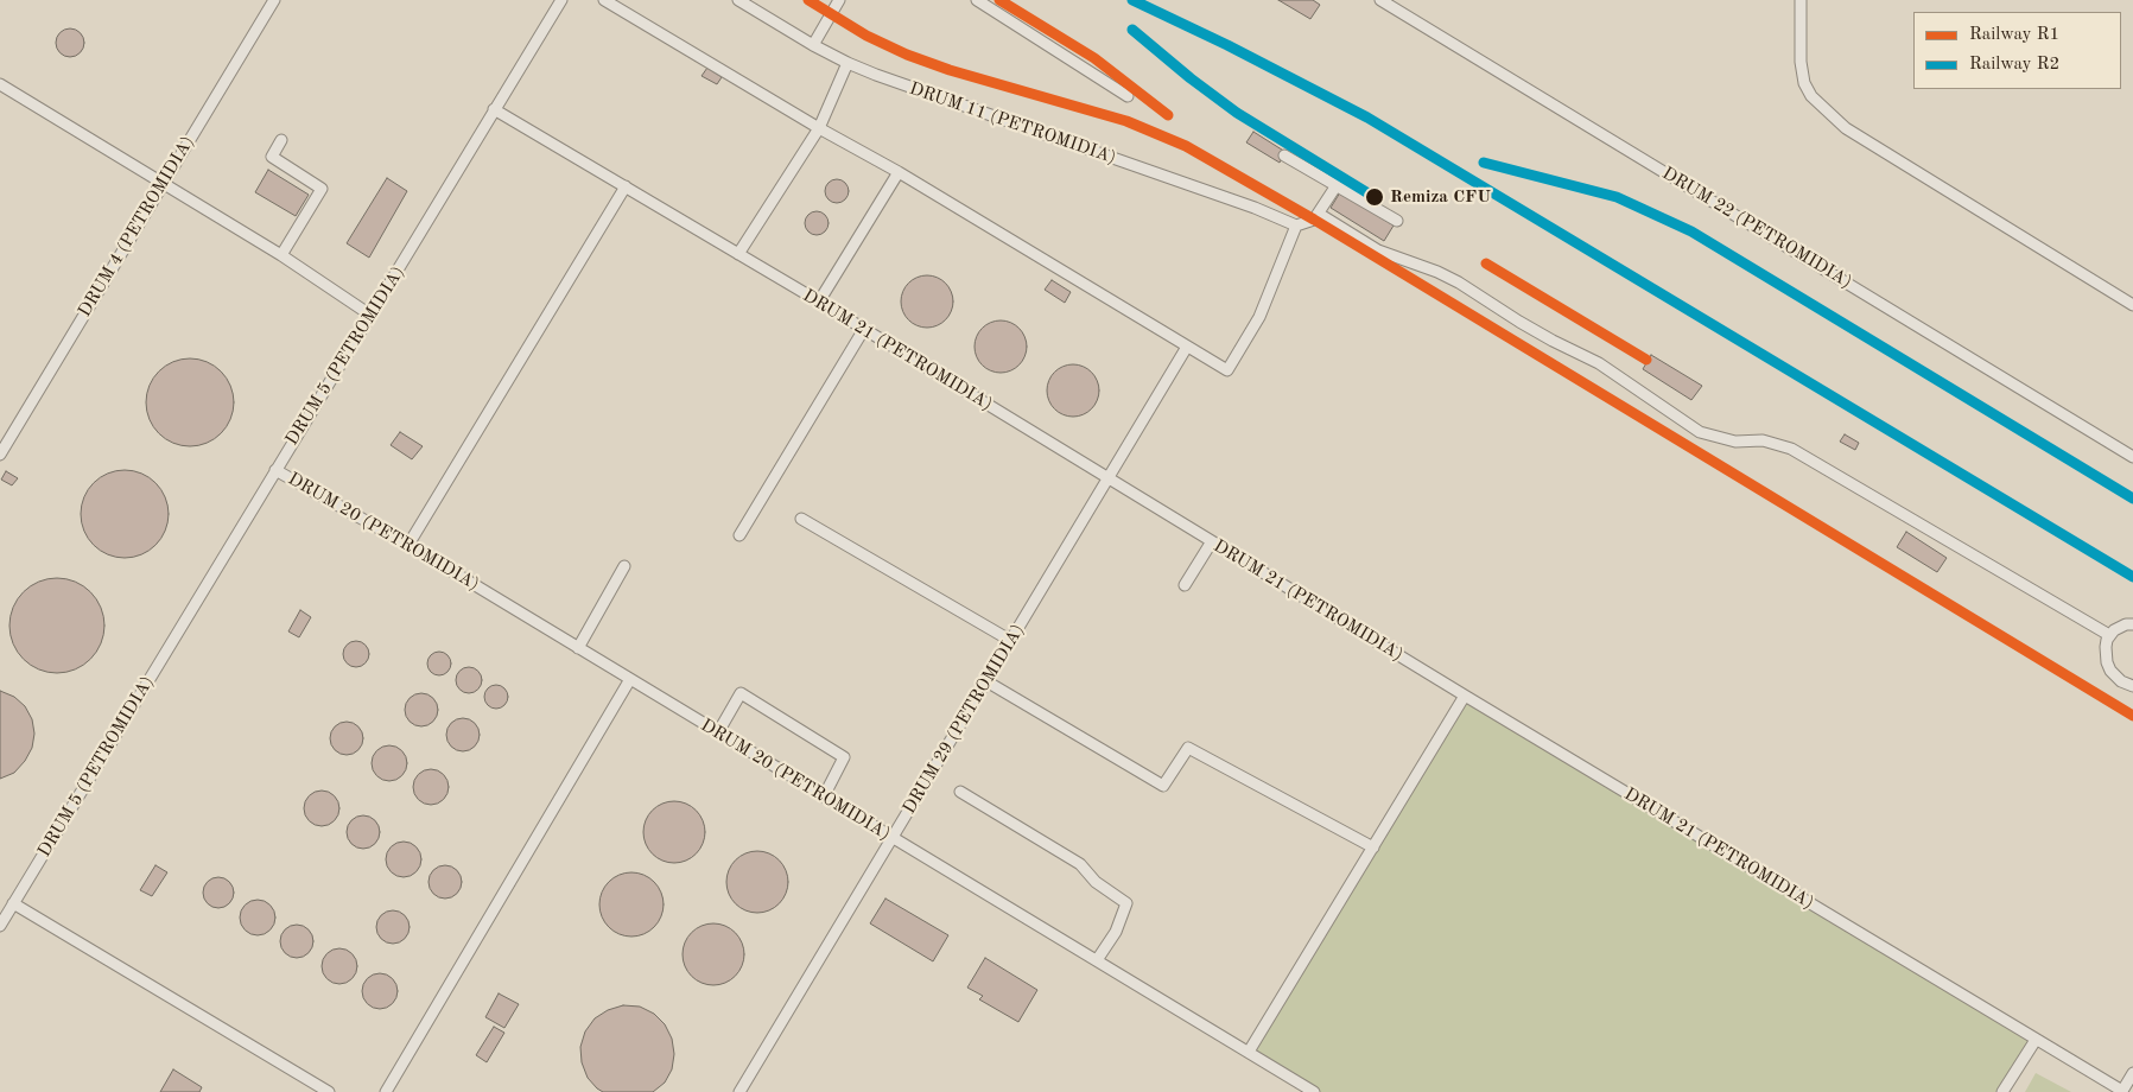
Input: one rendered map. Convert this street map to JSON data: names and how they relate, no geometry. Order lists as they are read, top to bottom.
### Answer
{
  "streets": {
    "lane": [
      "DRUM 11 (PETROMIDIA)",
      "DRUM 4 (PETROMIDIA)",
      "DRUM 22 (PETROMIDIA)",
      "DRUM 21 (PETROMIDIA)",
      "DRUM 5 (PETROMIDIA)",
      "DRUM 20 (PETROMIDIA)",
      "DRUM 29 (PETROMIDIA)"
    ]
  },
  "crossings": [
    ["DRUM 21 (PETROMIDIA)", "DRUM 5 (PETROMIDIA)"],
    ["DRUM 21 (PETROMIDIA)", "DRUM 29 (PETROMIDIA)"],
    ["DRUM 5 (PETROMIDIA)", "DRUM 20 (PETROMIDIA)"],
    ["DRUM 20 (PETROMIDIA)", "DRUM 29 (PETROMIDIA)"]
  ],
  "places": ["Remiza CFU"],
  "lines": ["rail line R1", "rail line R2"],
  "legend": ["Railway R1", "Railway R2"]
}
